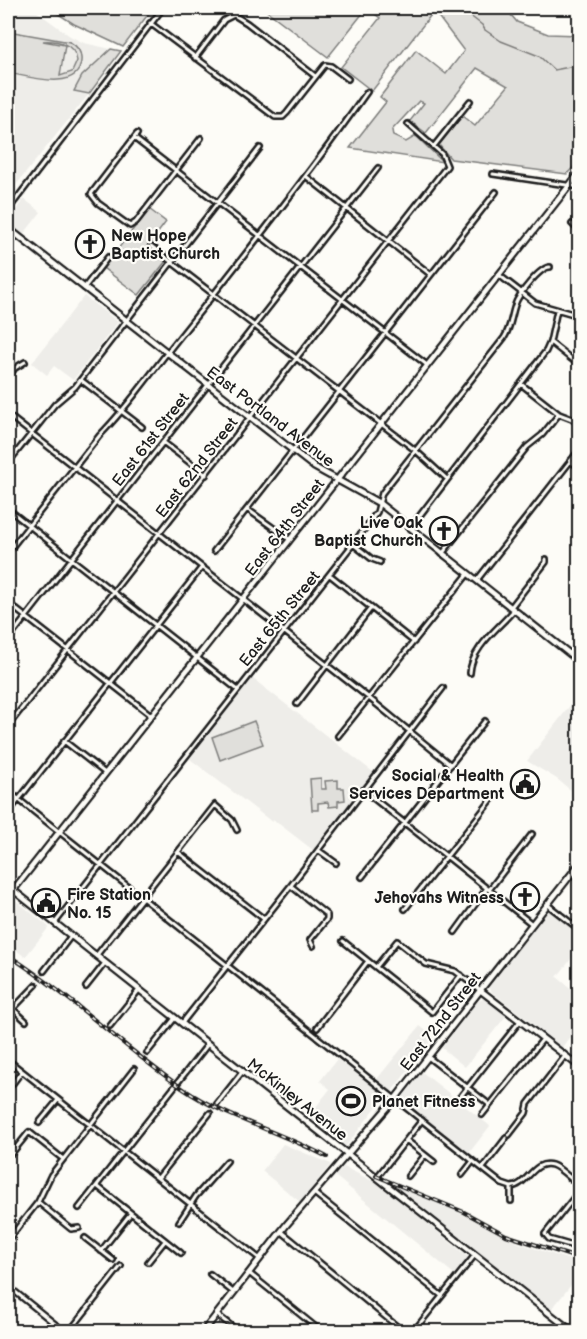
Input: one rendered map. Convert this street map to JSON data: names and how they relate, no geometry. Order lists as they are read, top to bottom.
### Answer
{
  "streets": {
    "main road": [
      "East Portland Avenue",
      "East 64th Street",
      "East 72nd Street",
      "McKinley Avenue"
    ],
    "street": ["East 61st Street", "East 62nd Street", "East 65th Street"]
  },
  "crossings": [
    ["East Portland Avenue", "East 61st Street"],
    ["East Portland Avenue", "East 62nd Street"],
    ["East Portland Avenue", "East 64th Street"],
    ["East Portland Avenue", "East 65th Street"],
    ["East 64th Street", "McKinley Avenue"],
    ["East 65th Street", "McKinley Avenue"],
    ["East 72nd Street", "McKinley Avenue"]
  ],
  "places": {
    "church": ["New Hope Baptist Church", "Live Oak Baptist Church", "Jehovahs Witness"],
    "public building": ["Social & Health Services Department", "Fire Station No. 15"],
    "sports": ["Planet Fitness"]
  }
}
